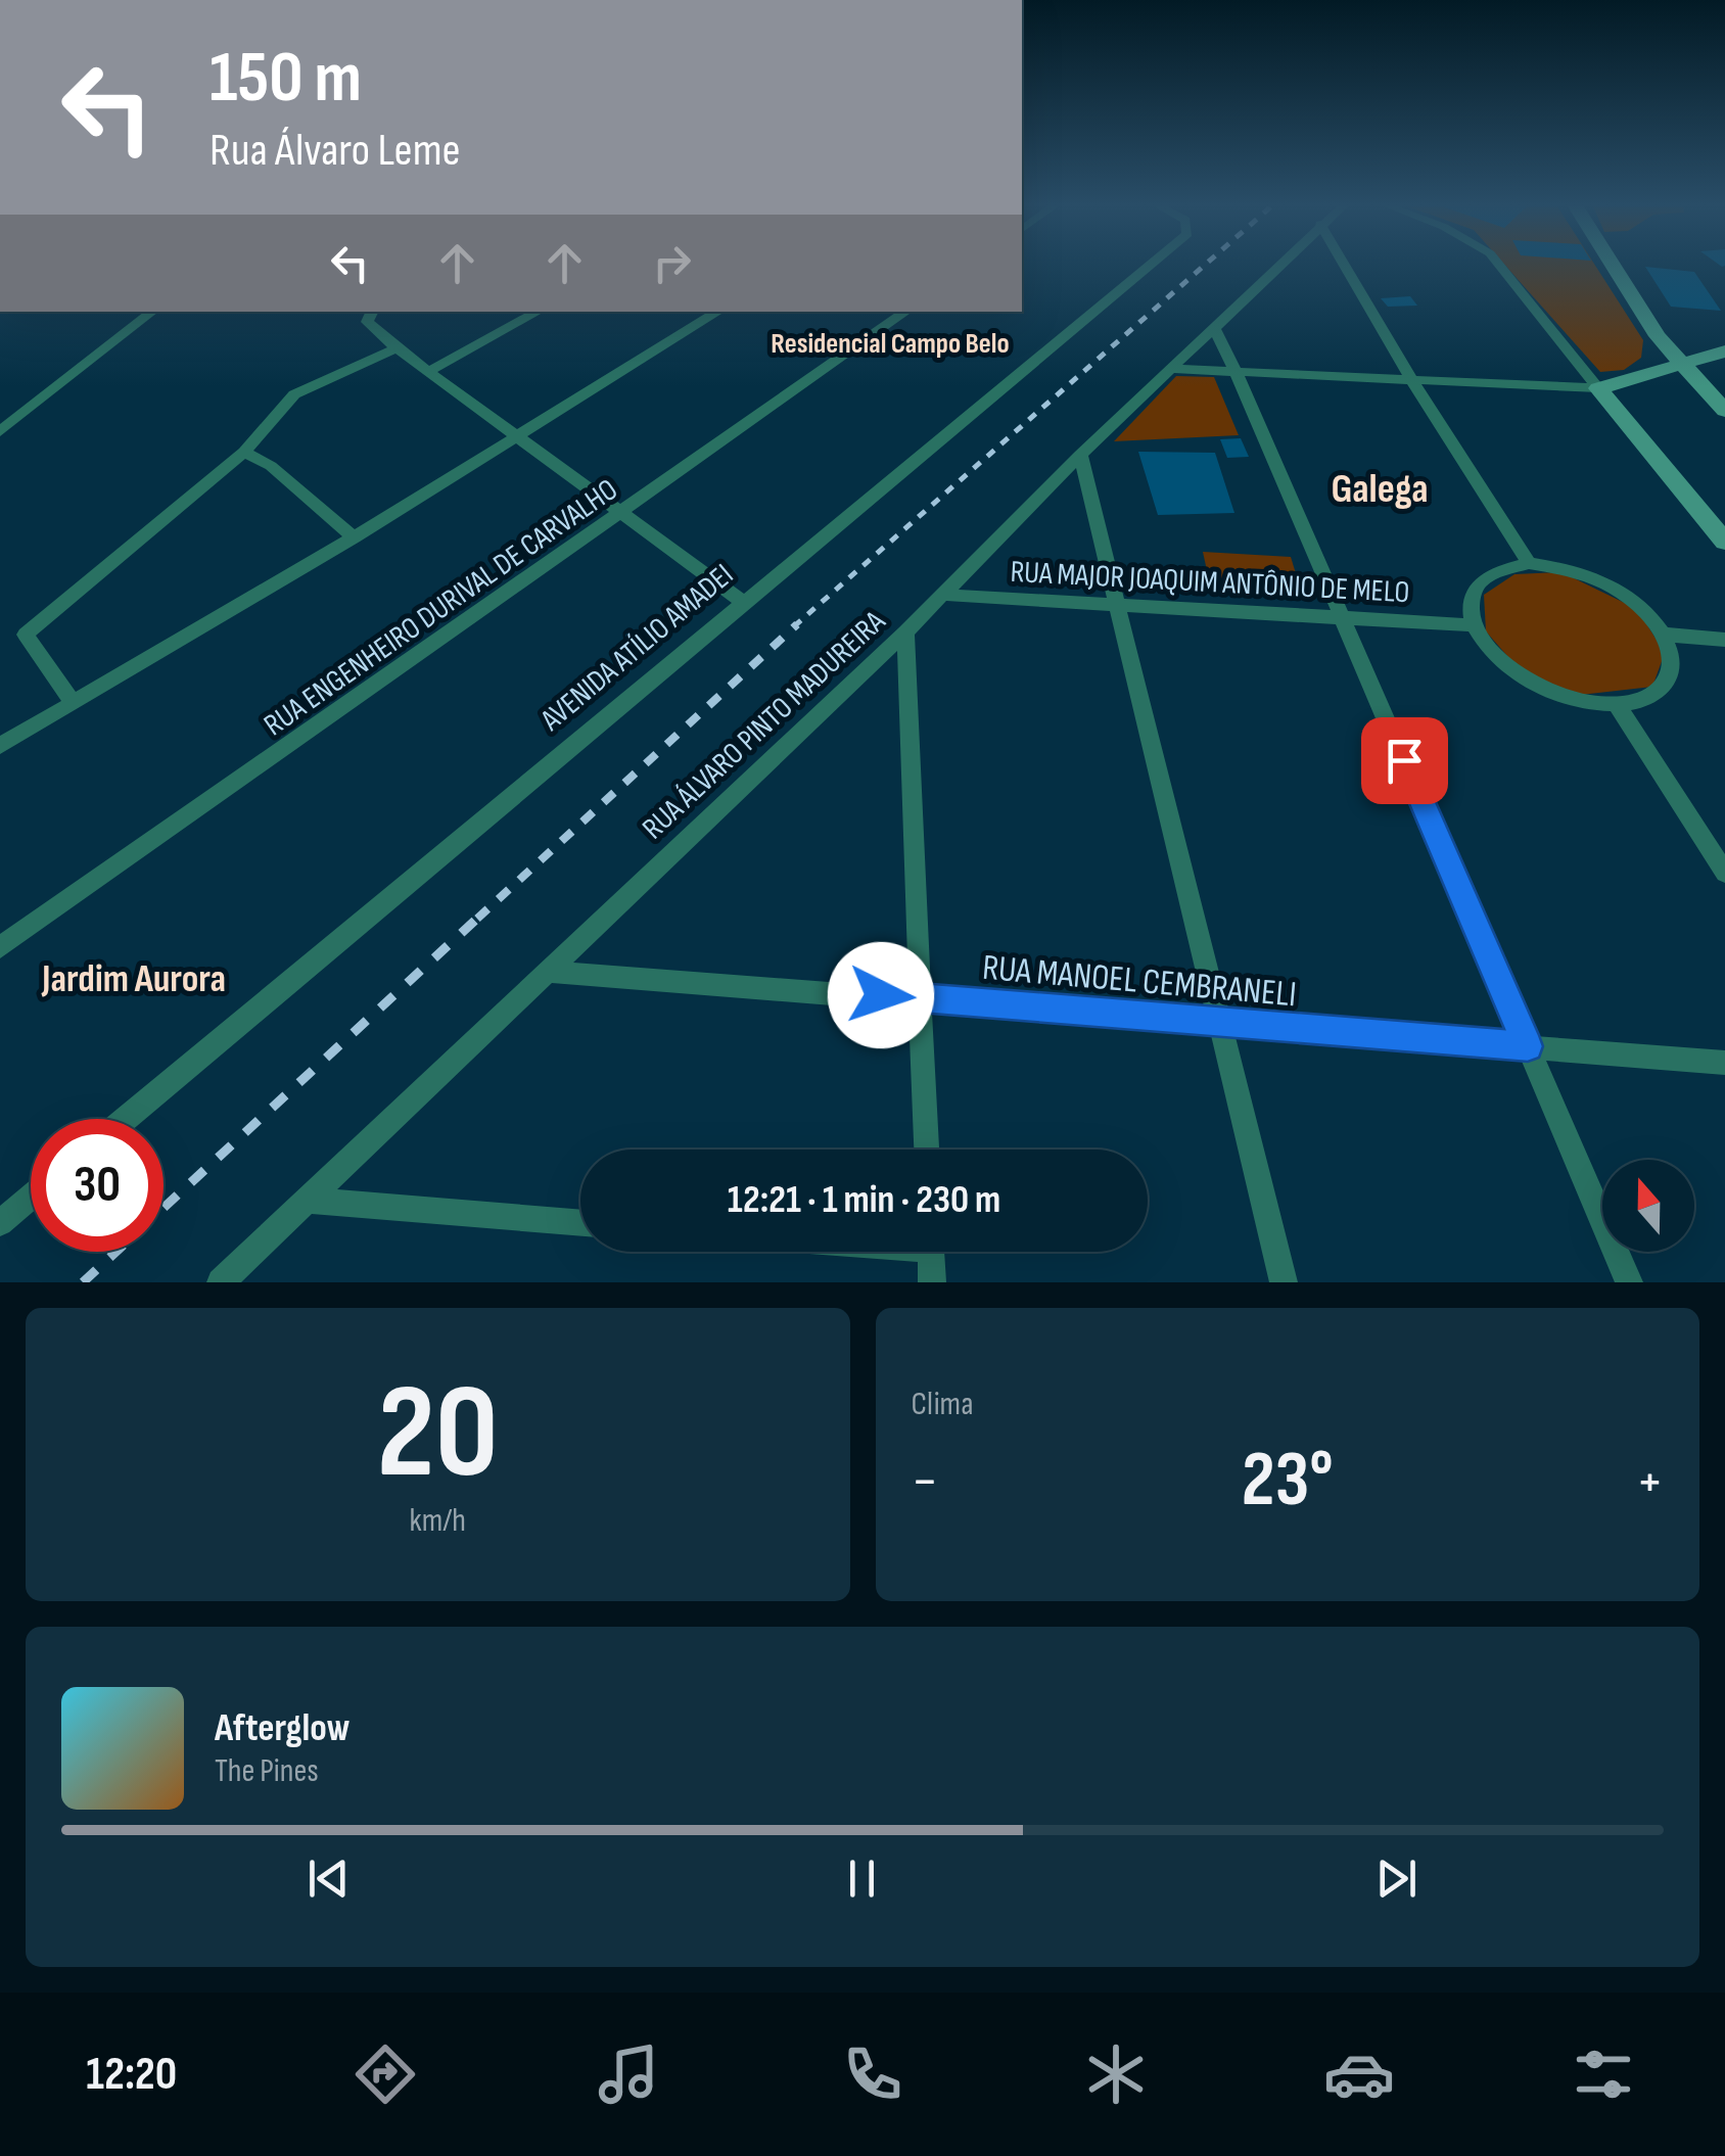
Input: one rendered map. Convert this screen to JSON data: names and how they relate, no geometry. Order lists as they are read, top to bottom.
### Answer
{
  "streets": {
    "street": [
      "RUA MAJOR JOAQUIM ANTÔNIO DE MELO",
      "RUA ENGENHEIRO DURIVAL DE CARVALHO",
      "AVENIDA ATÍLIO AMADEI",
      "RUA ÁLVARO PINTO MADUREIRA",
      "RUA MANOEL CEMBRANELI"
    ]
  },
  "crossings": [
    ["RUA MAJOR JOAQUIM ANTÔNIO DE MELO", "RUA ÁLVARO PINTO MADUREIRA"],
    ["RUA ÁLVARO PINTO MADUREIRA", "RUA MANOEL CEMBRANELI"]
  ],
  "districts": ["Residencial Campo Belo", "Galega", "Jardim Aurora"],
  "north": "top",
  "page": {
    "turn": ["150 m", "Rua Álvaro Leme"],
    "limit": "30",
    "trip": "12:21 · 1 min · 230 m",
    "tile": [
      ["20", "km/h"],
      "Clima"
    ],
    "heat": ["−", "23°", "+"],
    "song": ["Afterglow", "The Pines"],
    "tabs": "12:20"
  }
}
